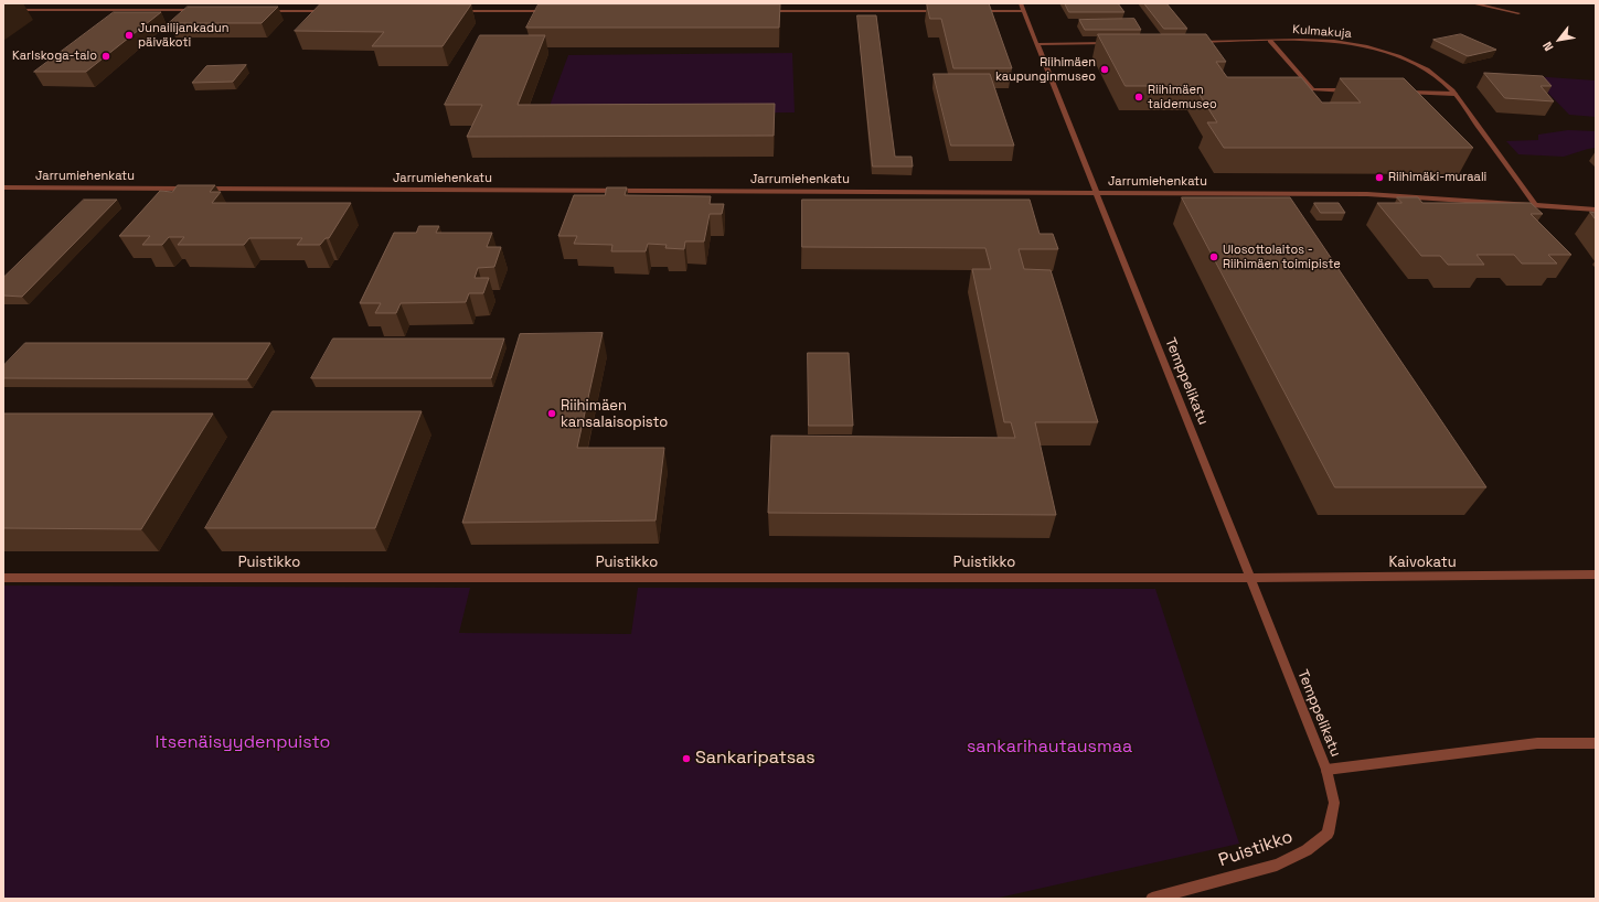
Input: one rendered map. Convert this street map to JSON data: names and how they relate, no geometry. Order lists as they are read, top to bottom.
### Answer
{
  "streets": {
    "street": [
      "Kulmakuja",
      "Jarrumiehenkatu",
      "Temppelikatu",
      "Puistikko",
      "Kaivokatu"
    ]
  },
  "crossings": [
    ["Kulmakuja", "Jarrumiehenkatu"],
    ["Jarrumiehenkatu", "Temppelikatu"],
    ["Temppelikatu", "Puistikko"],
    ["Temppelikatu", "Kaivokatu"],
    ["Puistikko", "Kaivokatu"]
  ],
  "parks": ["Itsenäisyydenpuisto", "sankarihautausmaa"],
  "places": [
    "Junailijankadun päiväkoti",
    "Karlskoga-talo",
    "Riihimäen kaupunginmuseo",
    "Riihimäen taidemuseo",
    "Riihimäki-muraali",
    "Ulosottolaitos - Riihimäen toimipiste",
    "Riihimäen kansalaisopisto",
    "Sankaripatsas"
  ],
  "north": "bottom left"
}
